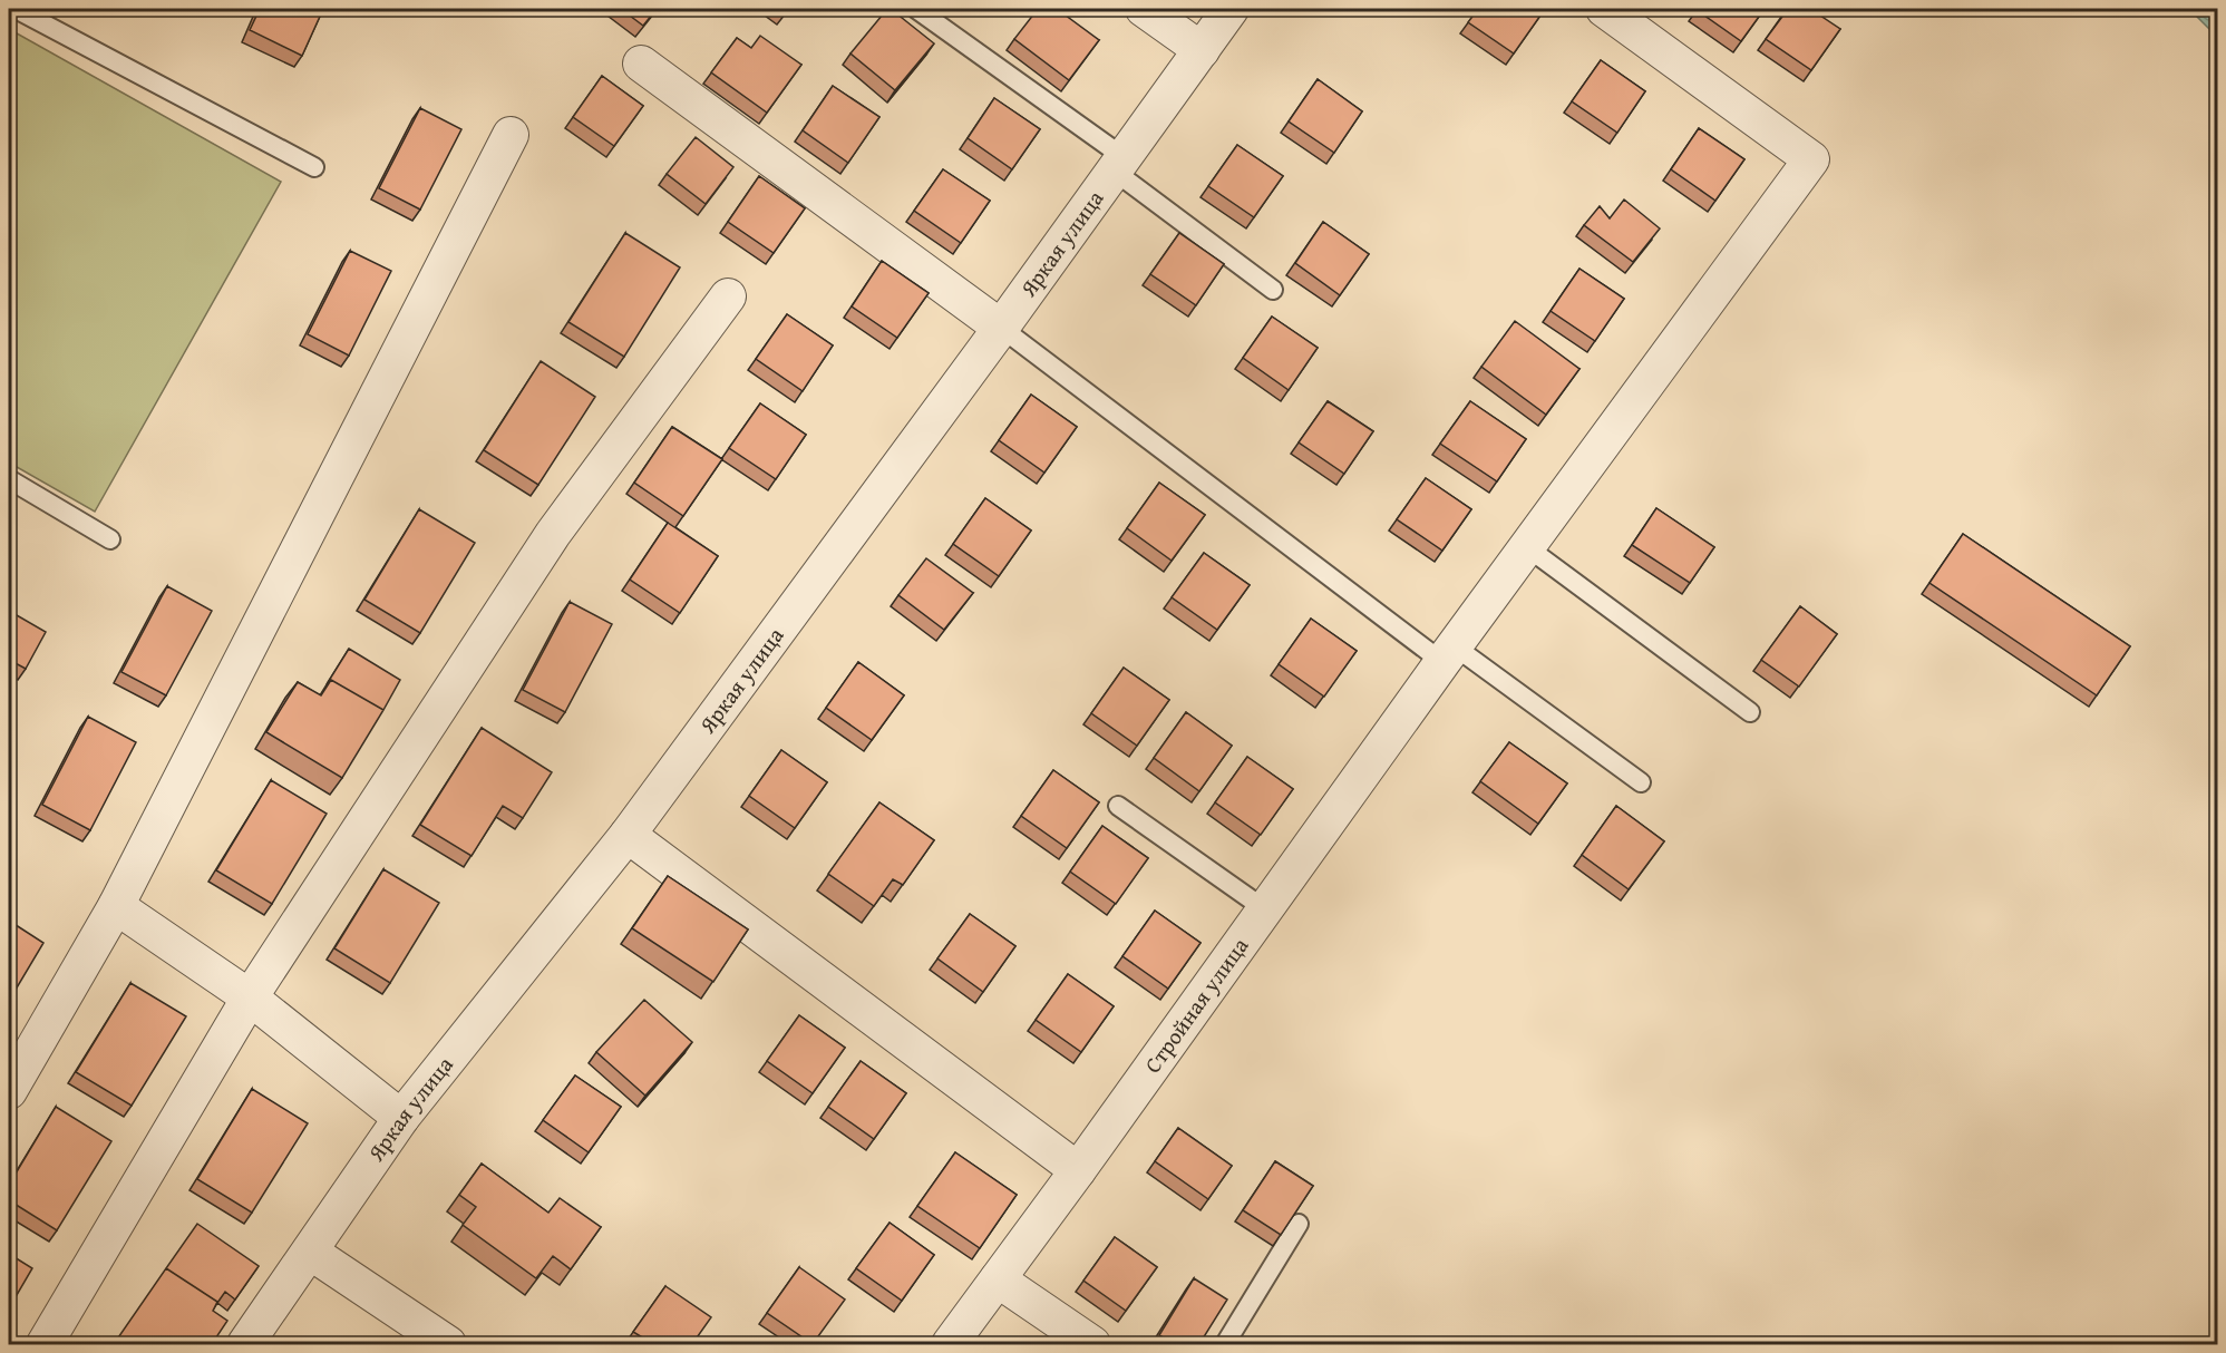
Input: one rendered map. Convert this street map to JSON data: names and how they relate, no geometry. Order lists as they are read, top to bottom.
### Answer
{
  "streets": {
    "street": ["Яркая улица", "Стройная улица"]
  }
}
